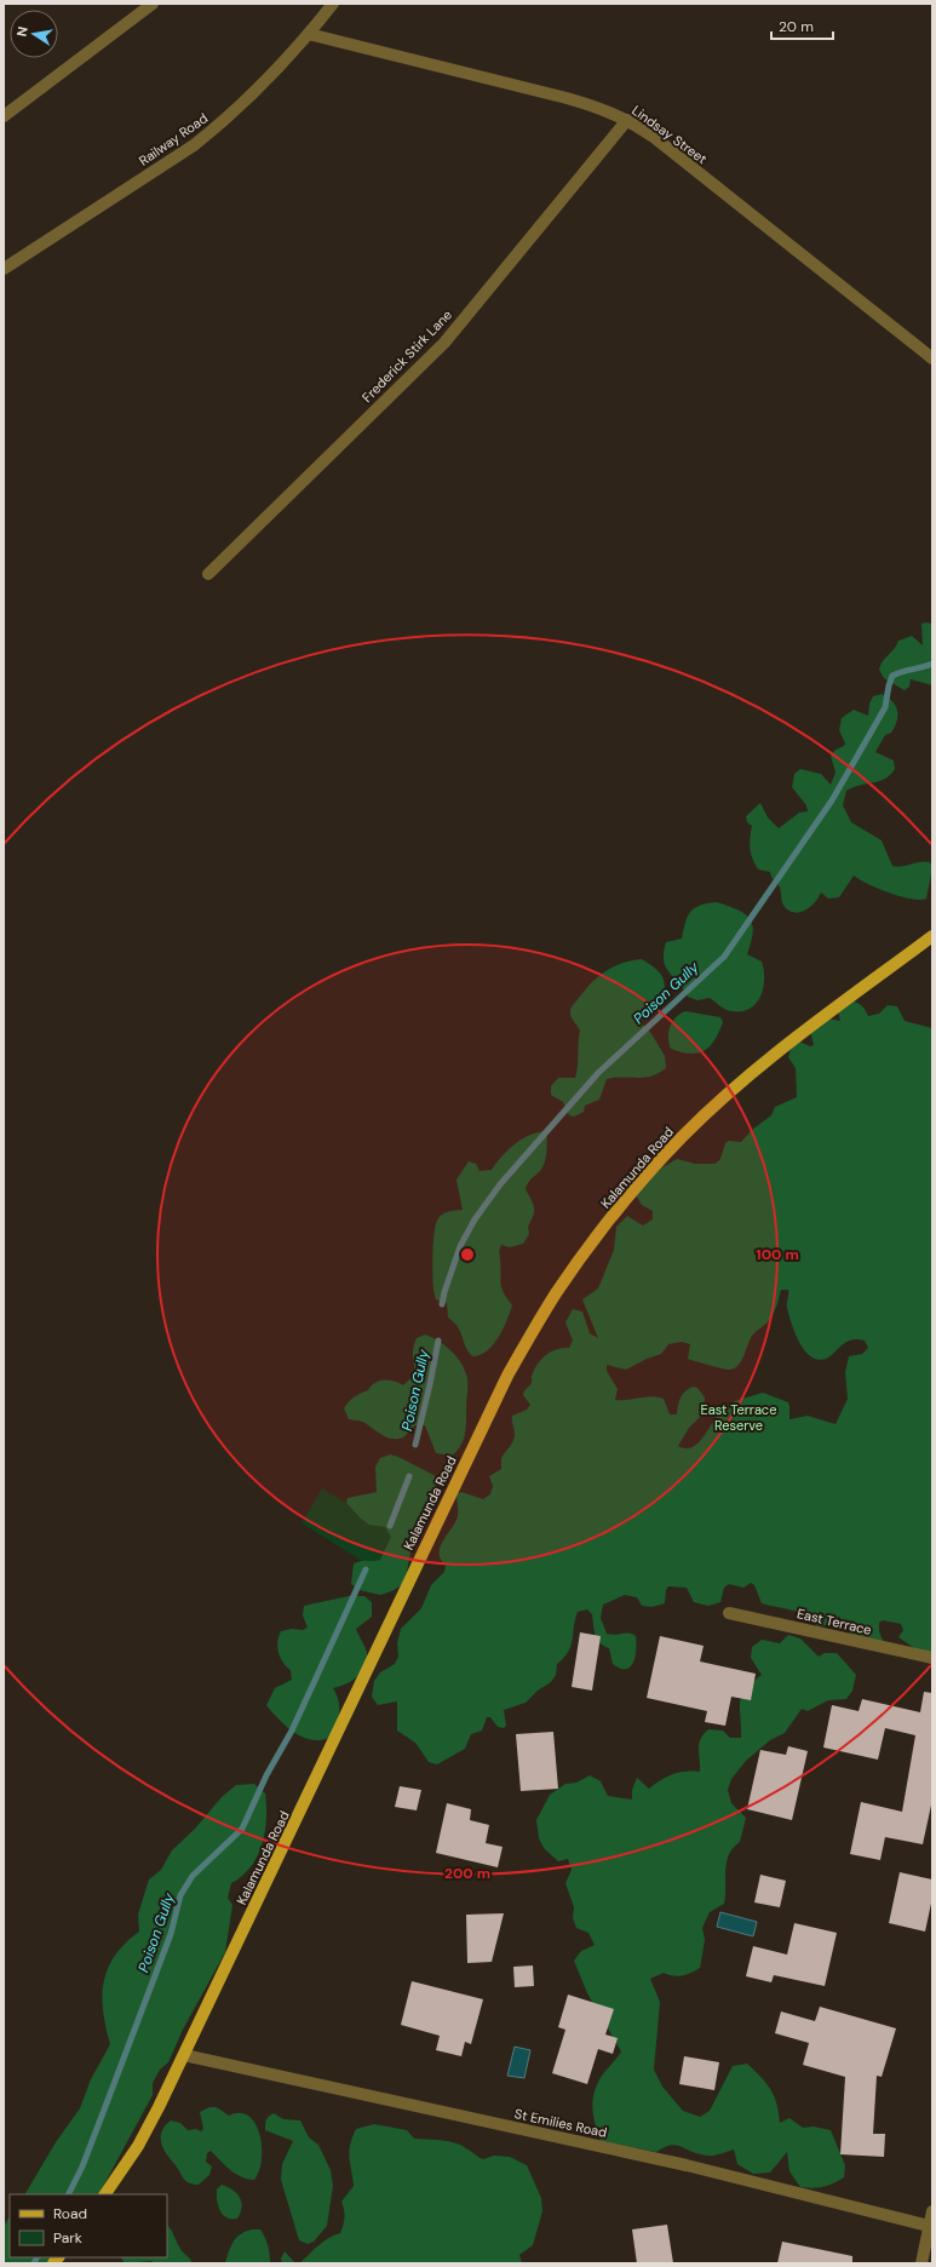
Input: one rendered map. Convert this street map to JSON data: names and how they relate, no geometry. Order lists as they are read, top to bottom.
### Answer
{
  "streets": {
    "main road": ["Kalamunda Road"],
    "street": [
      "Lindsay Street",
      "Railway Road",
      "Frederick Stirk Lane",
      "East Terrace",
      "St Emilies Road"
    ]
  },
  "crossings": [
    ["Lindsay Street", "Railway Road"],
    ["Lindsay Street", "Frederick Stirk Lane"],
    ["Kalamunda Road", "St Emilies Road"]
  ],
  "water": ["Poison Gully"],
  "parks": ["East Terrace Reserve"],
  "legend": ["Road", "Park"],
  "scale_bar": "20 m",
  "north": "left",
  "rings": ["100 m", "200 m"]
}
